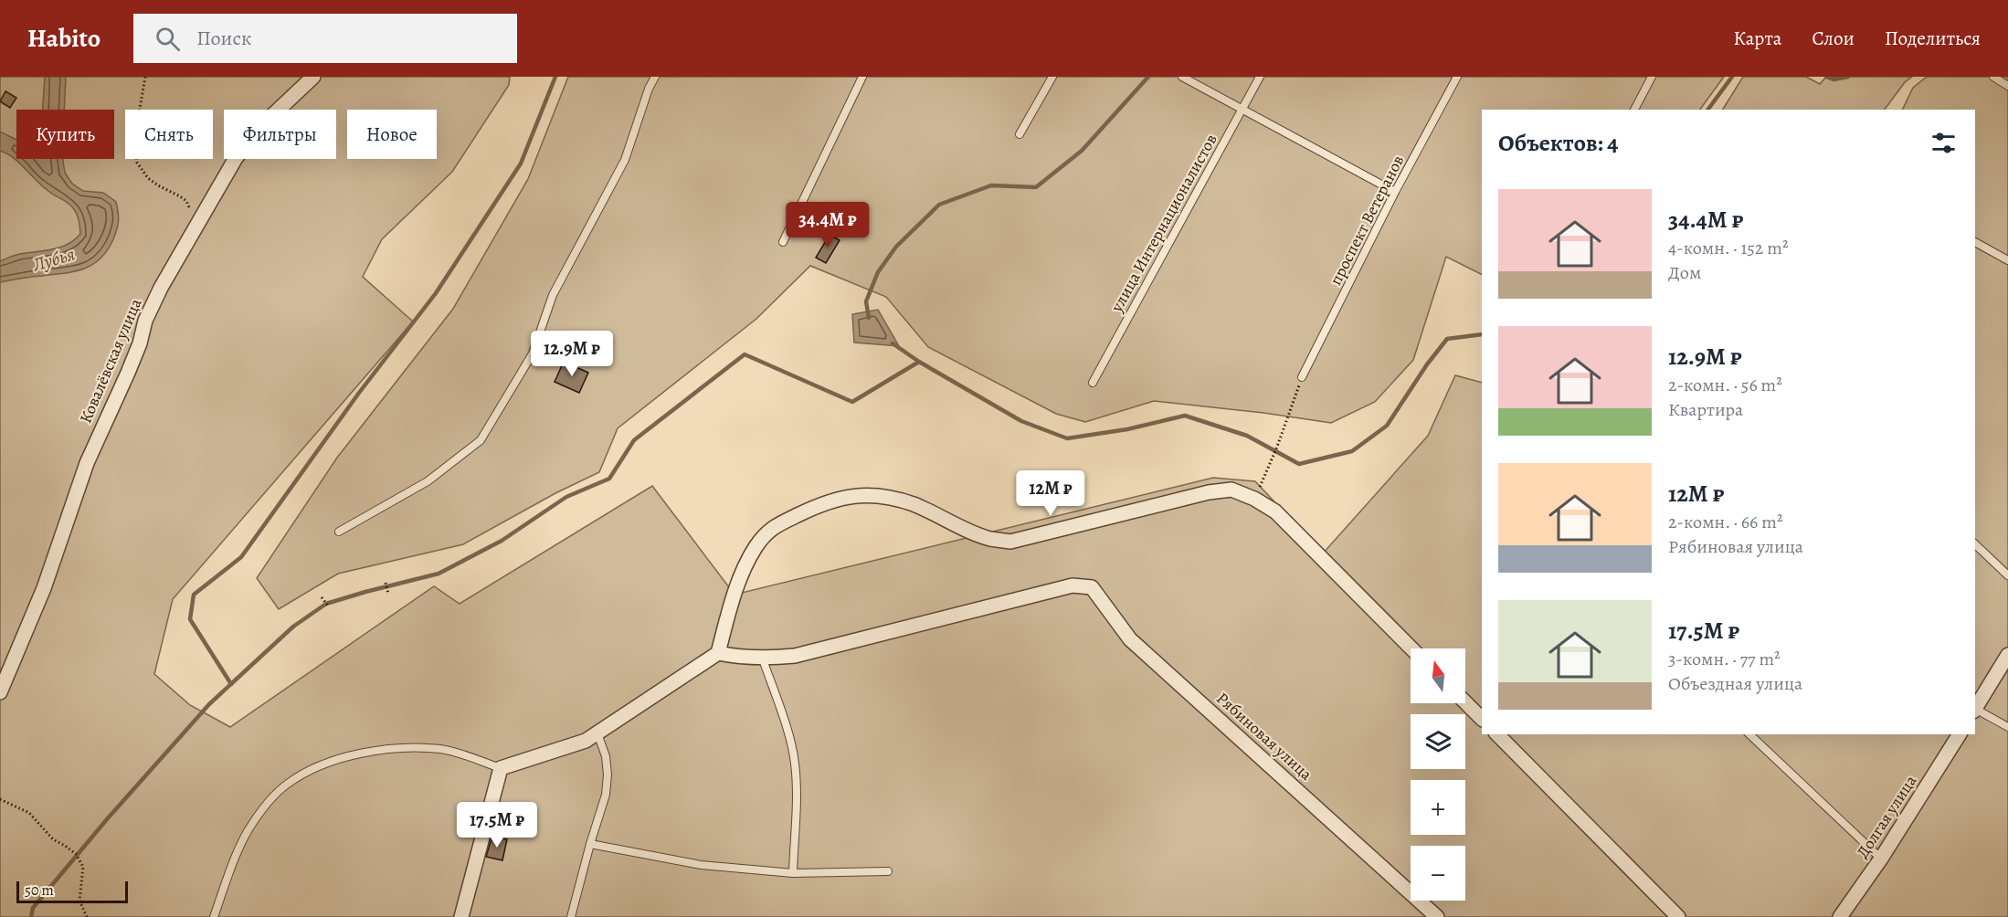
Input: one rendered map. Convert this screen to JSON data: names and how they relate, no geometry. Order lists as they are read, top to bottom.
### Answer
{
  "streets": {
    "street": ["Ковалёвская улица", "Рябиновая улица", "Долгая улица"],
    "lane": ["проспект Ветеранов", "улица Интернационалистов"]
  },
  "water": ["Лубья"],
  "scale_bar": "50 m",
  "north": "top",
  "page": {
    "header": "Habito",
    "search": "Поиск",
    "nav": ["Карта", "Слои", "Поделиться"],
    "chip": [
      "Купить",
      "Снять",
      "Фильтры",
      "Новое"
    ],
    "heading": "Объектов: 4",
    "list": [
      {
        "name": "34.4M ₽",
        "note": "4-комн. · 152 m² · Дом"
      },
      {
        "name": "12.9M ₽",
        "note": "2-комн. · 56 m² · Квартира"
      },
      {
        "name": "12M ₽",
        "note": "2-комн. · 66 m² · Рябиновая улица"
      },
      {
        "name": "17.5M ₽",
        "note": "3-комн. · 77 m² · Объездная улица"
      }
    ],
    "price": [
      "34.4M ₽",
      "12.9M ₽",
      "12M ₽",
      "17.5M ₽"
    ],
    "map_buttons": ["+", "−"],
    "scale": "50 m"
  }
}
